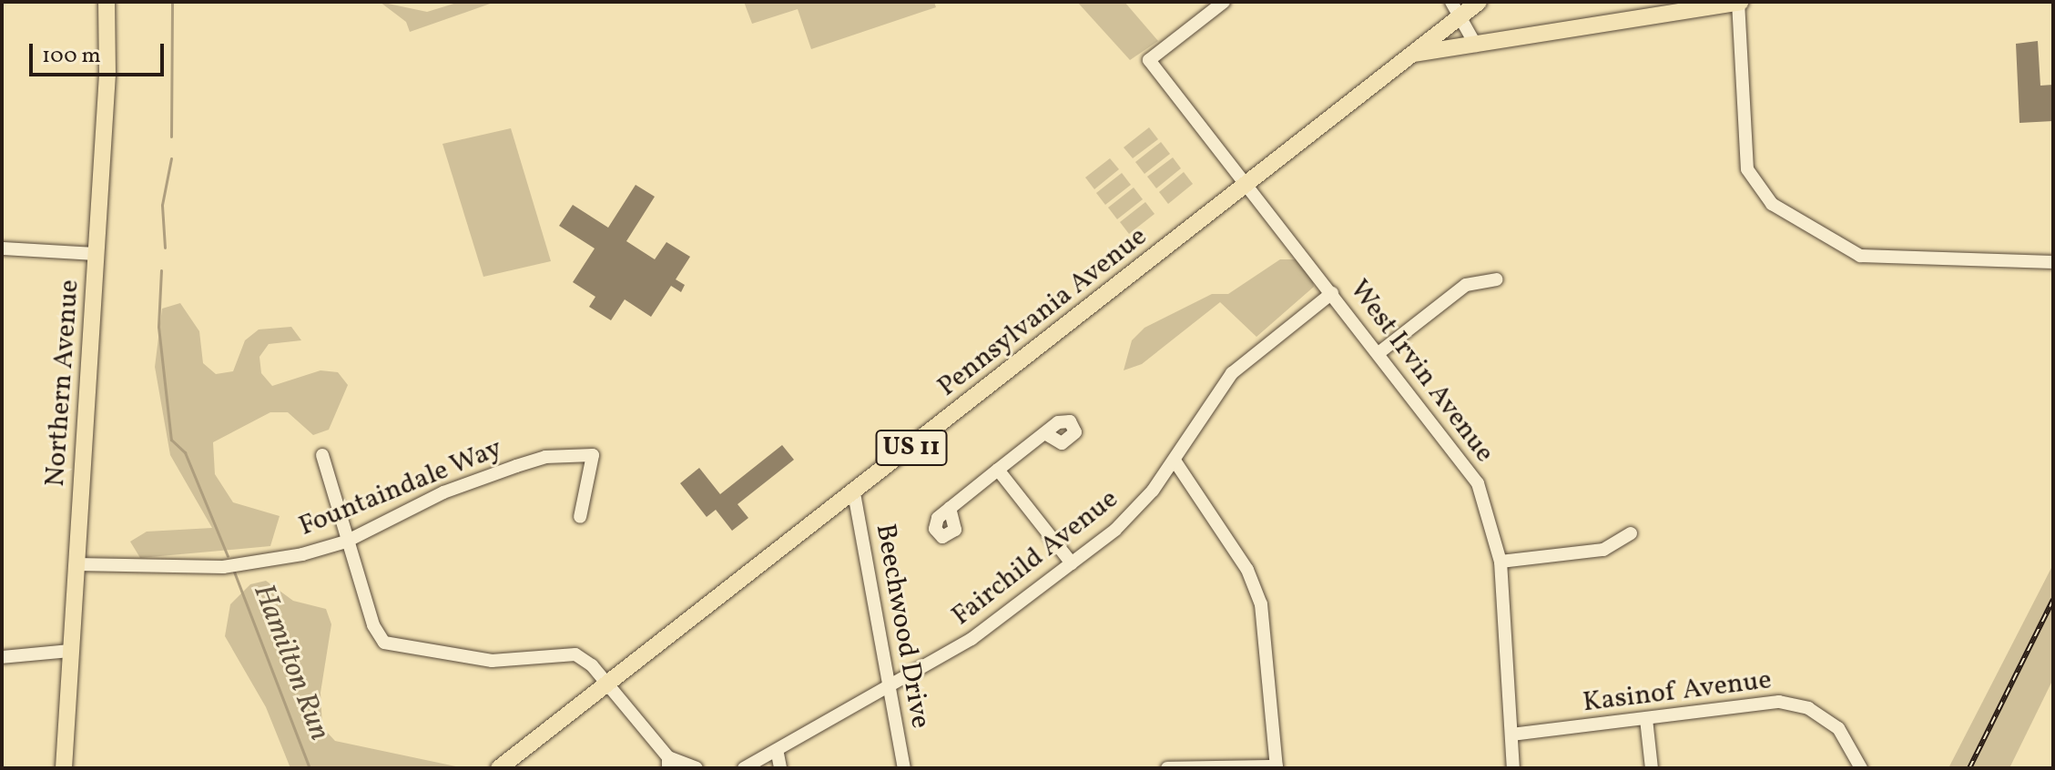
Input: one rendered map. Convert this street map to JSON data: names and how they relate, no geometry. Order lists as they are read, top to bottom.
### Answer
{
  "streets": {
    "main road": ["Pennsylvania Avenue", "Northern Avenue", "US 11"],
    "street": [
      "West Irvin Avenue",
      "Fountaindale Way",
      "Fairchild Avenue",
      "Beechwood Drive",
      "Kasinof Avenue"
    ]
  },
  "crossings": [
    ["Pennsylvania Avenue", "West Irvin Avenue"],
    ["Pennsylvania Avenue", "Beechwood Drive"],
    ["West Irvin Avenue", "Fairchild Avenue"],
    ["West Irvin Avenue", "Kasinof Avenue"],
    ["Northern Avenue", "Fountaindale Way"],
    ["Fairchild Avenue", "Beechwood Drive"]
  ],
  "water": ["Hamilton Run"],
  "scale_bar": "100 m"
}
